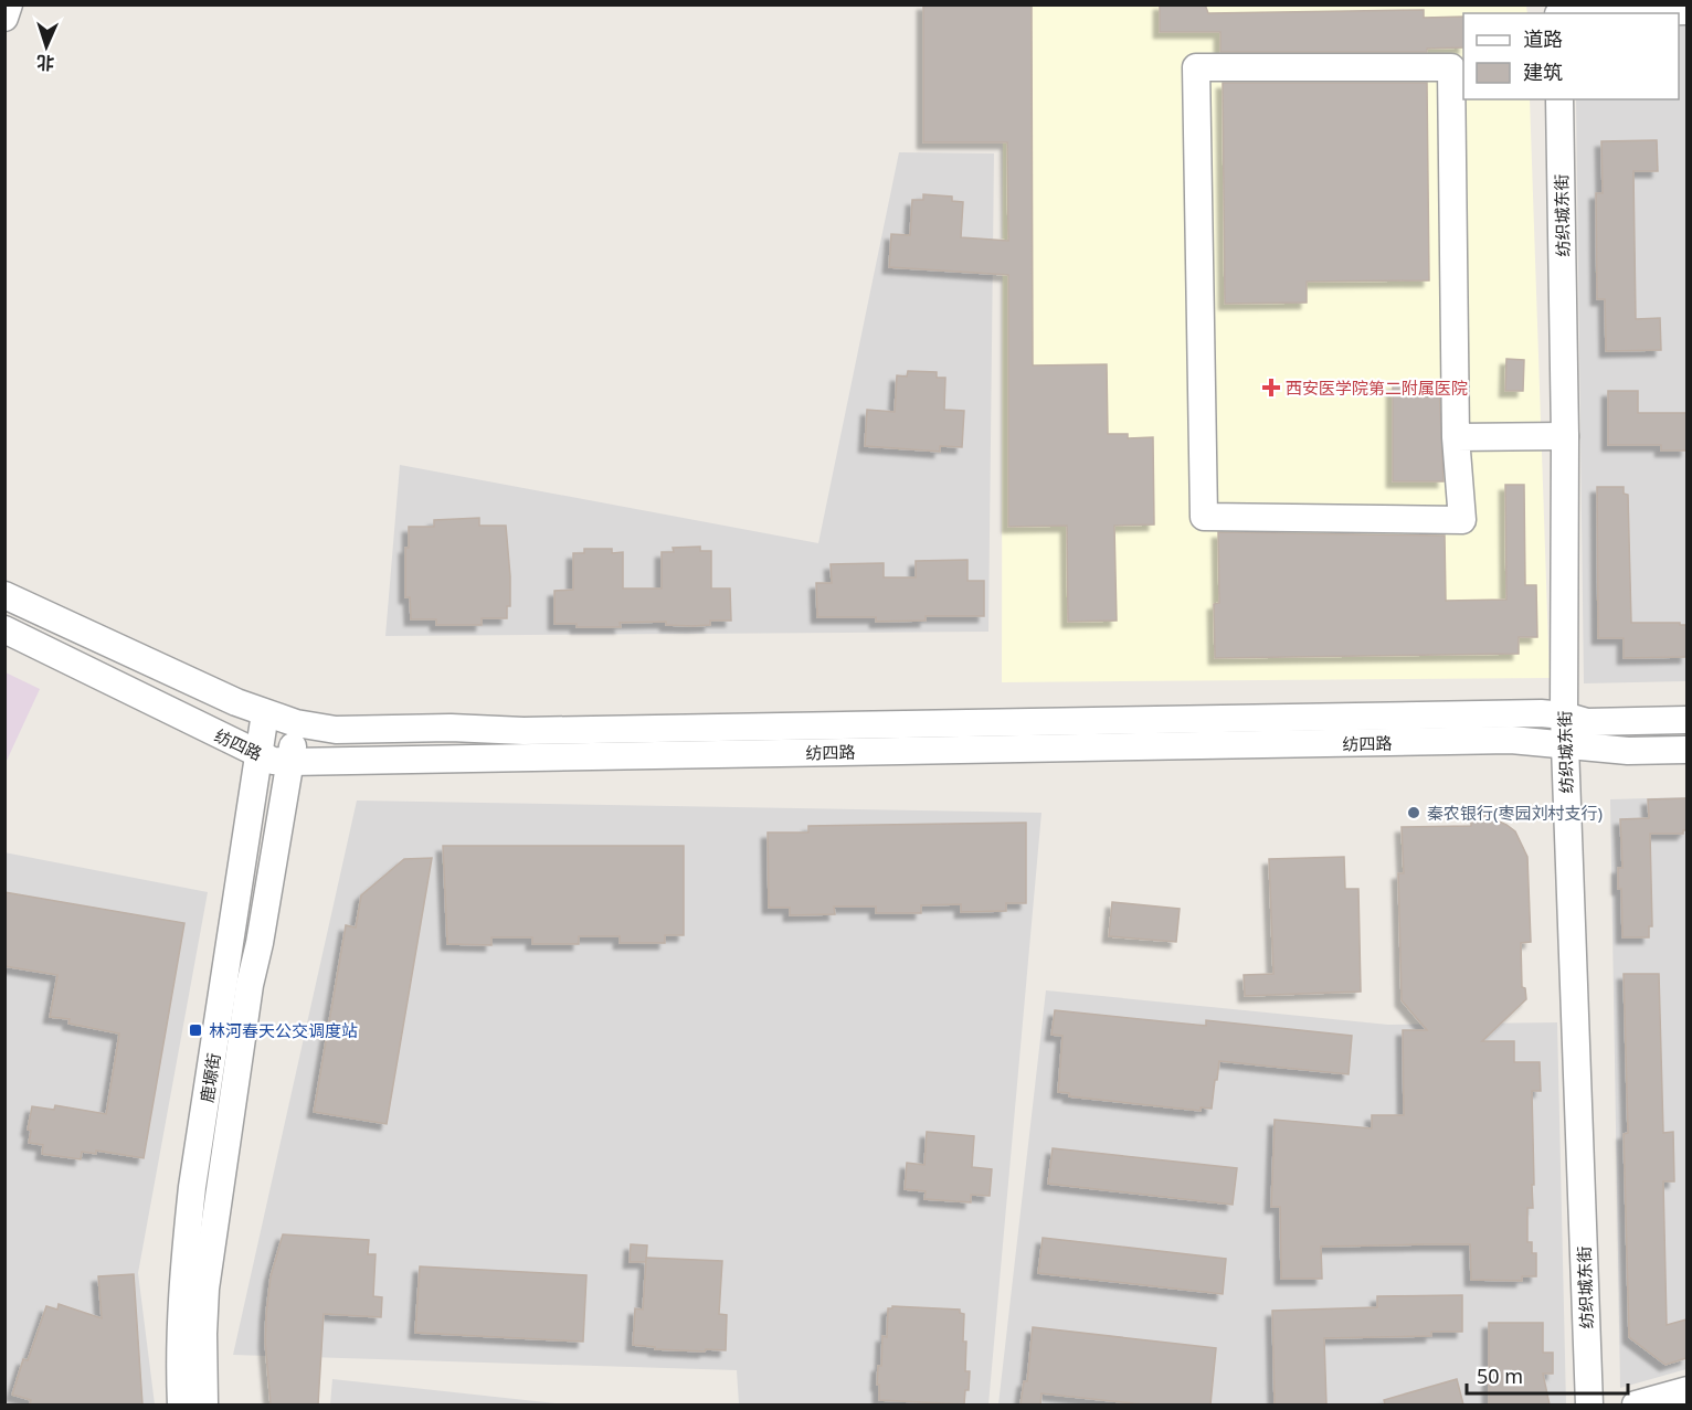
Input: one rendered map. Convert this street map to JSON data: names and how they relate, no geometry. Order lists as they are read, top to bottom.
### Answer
{
  "streets": {
    "street": ["纺织城东街", "纺四路", "鹿塬街"]
  },
  "crossings": [
    ["纺织城东街", "纺四路"],
    ["纺四路", "鹿塬街"]
  ],
  "places": {
    "health": ["西安医学院第二附属医院"],
    "other": ["秦农银行(枣园刘村支行)"],
    "transit": ["林河春天公交调度站"]
  },
  "legend": ["道路", "建筑"],
  "scale_bar": "50 m",
  "north": "bottom"
}
